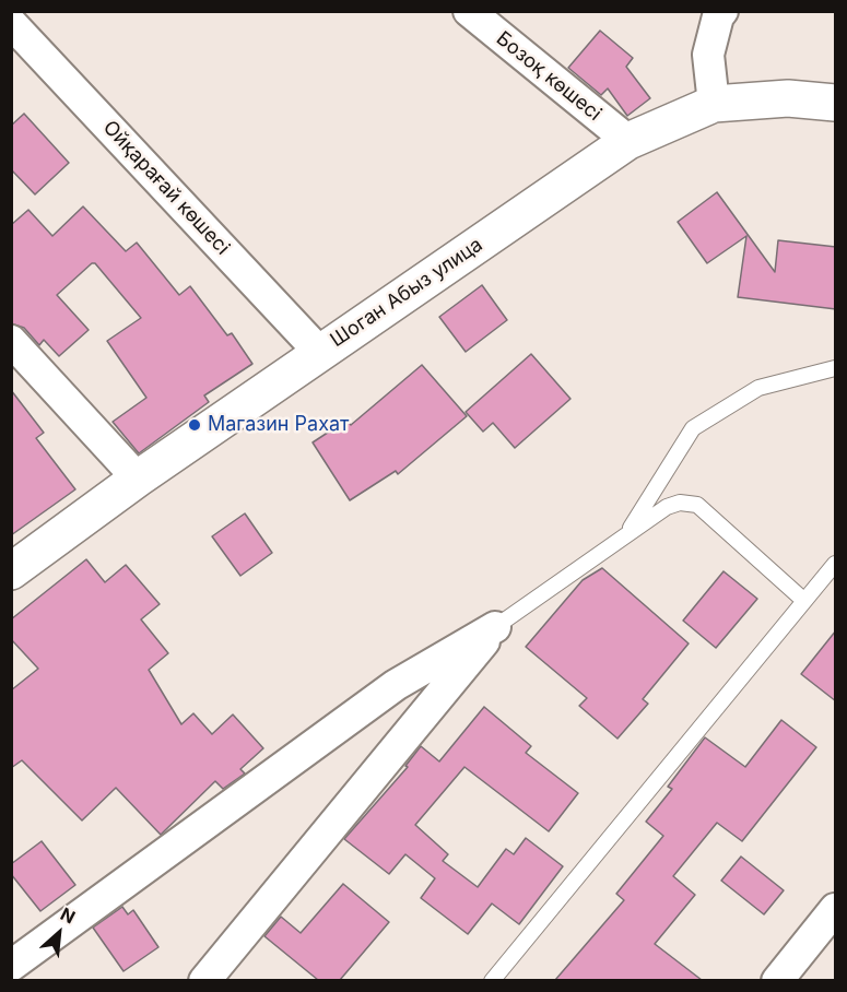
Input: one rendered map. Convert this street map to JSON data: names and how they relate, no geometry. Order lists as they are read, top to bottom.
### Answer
{
  "streets": {
    "street": ["Бозоқ көшесі", "Ойқарағай көшесі", "Шоган Абыз улица"]
  },
  "crossings": [
    ["Бозоқ көшесі", "Шоган Абыз улица"],
    ["Ойқарағай көшесі", "Шоган Абыз улица"]
  ],
  "places": ["Магазин Рахат"],
  "north": "top right"
}
